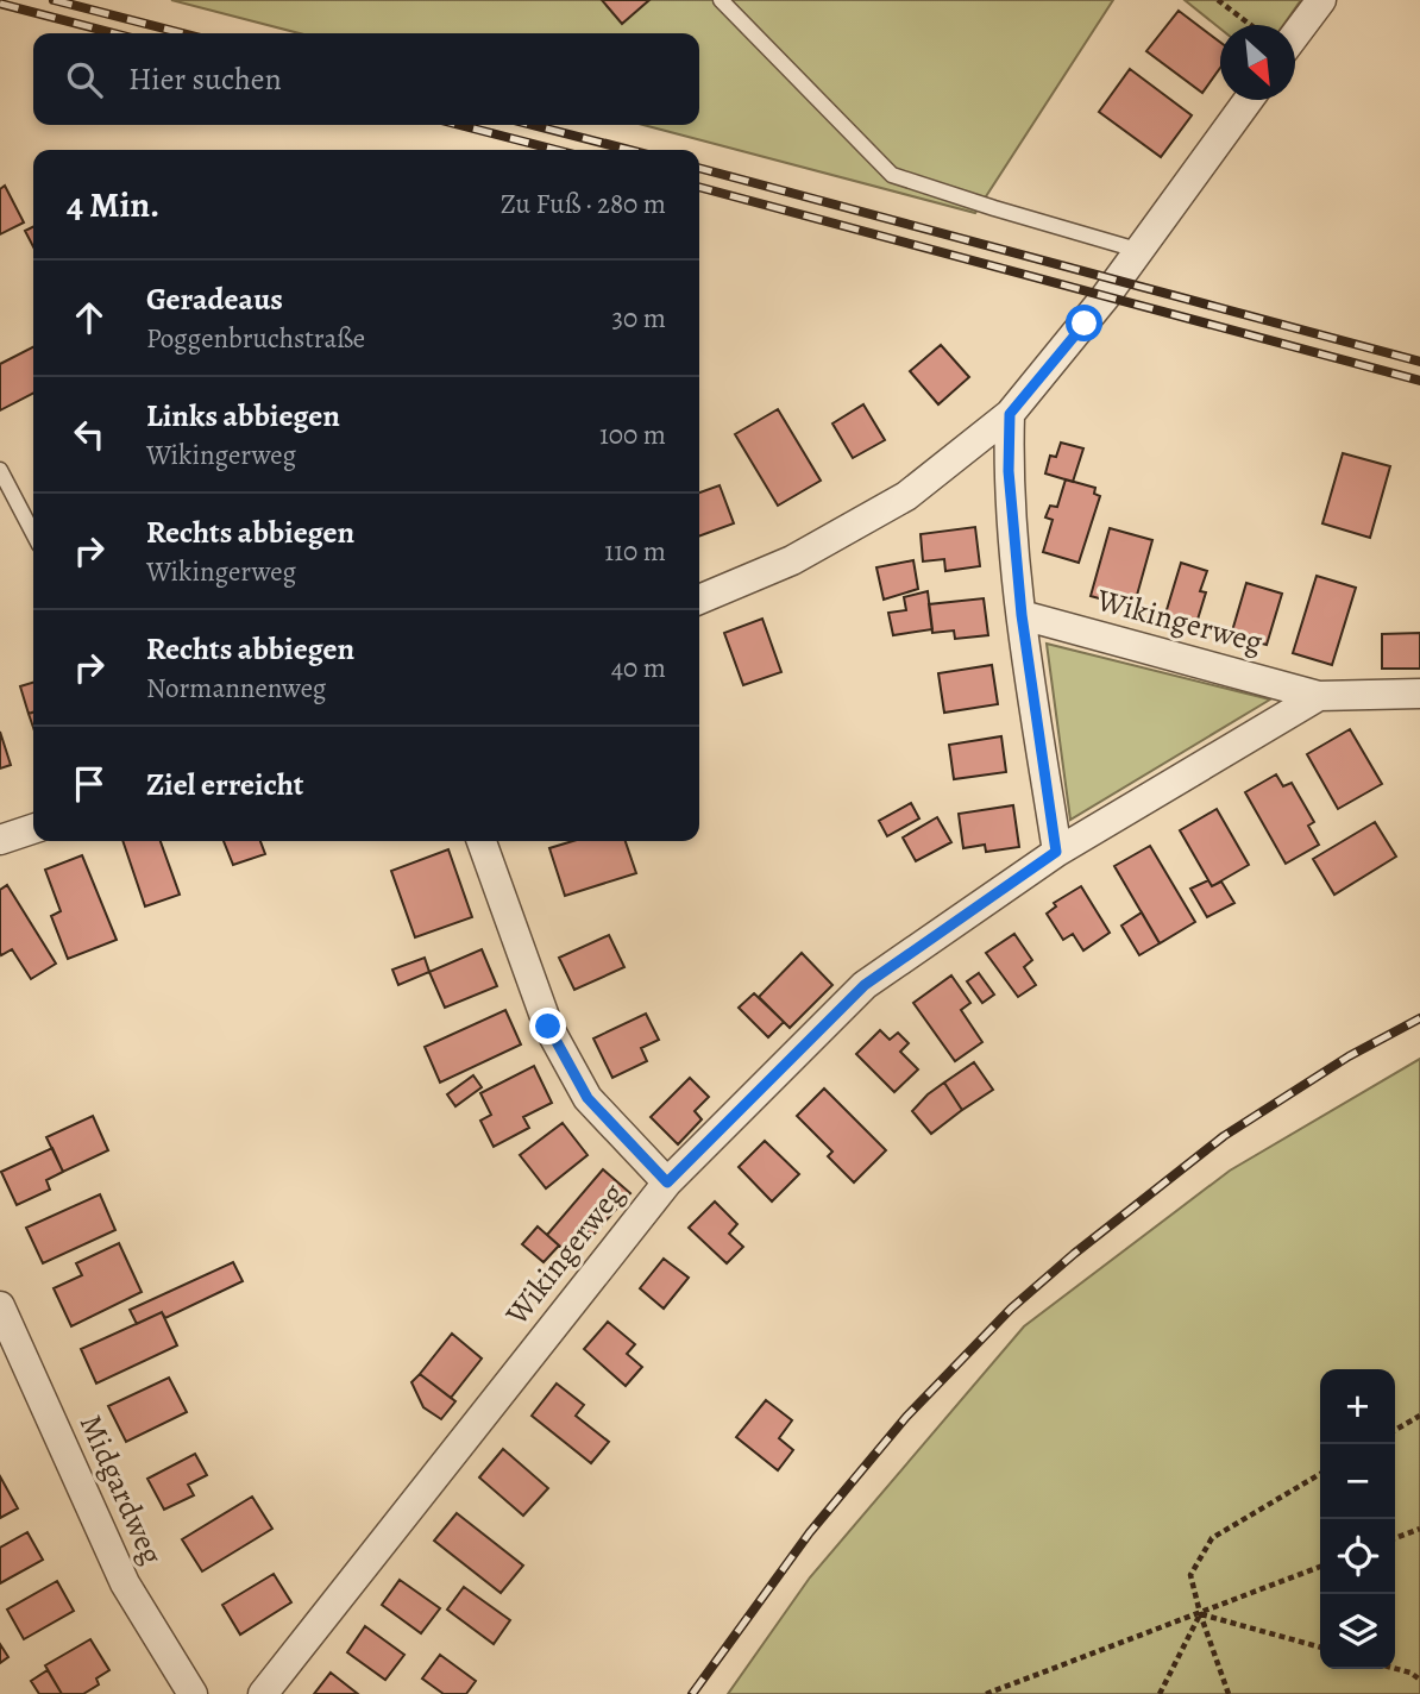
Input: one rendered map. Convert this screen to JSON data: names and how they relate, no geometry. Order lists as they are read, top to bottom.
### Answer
{
  "streets": {
    "street": ["Wikingerweg", "Midgardweg"]
  },
  "north": "bottom right",
  "page": {
    "search": "Hier suchen",
    "heading": ["4 Min.", "Zu Fuß · 280 m"],
    "list": [
      ["Geradeaus", "Poggenbruchstraße", "30 m"],
      ["Links abbiegen", "Wikingerweg", "100 m"],
      ["Rechts abbiegen", "Wikingerweg", "110 m"],
      ["Rechts abbiegen", "Normannenweg", "40 m"],
      "Ziel erreicht"
    ],
    "map_buttons": ["+", "−"]
  }
}
